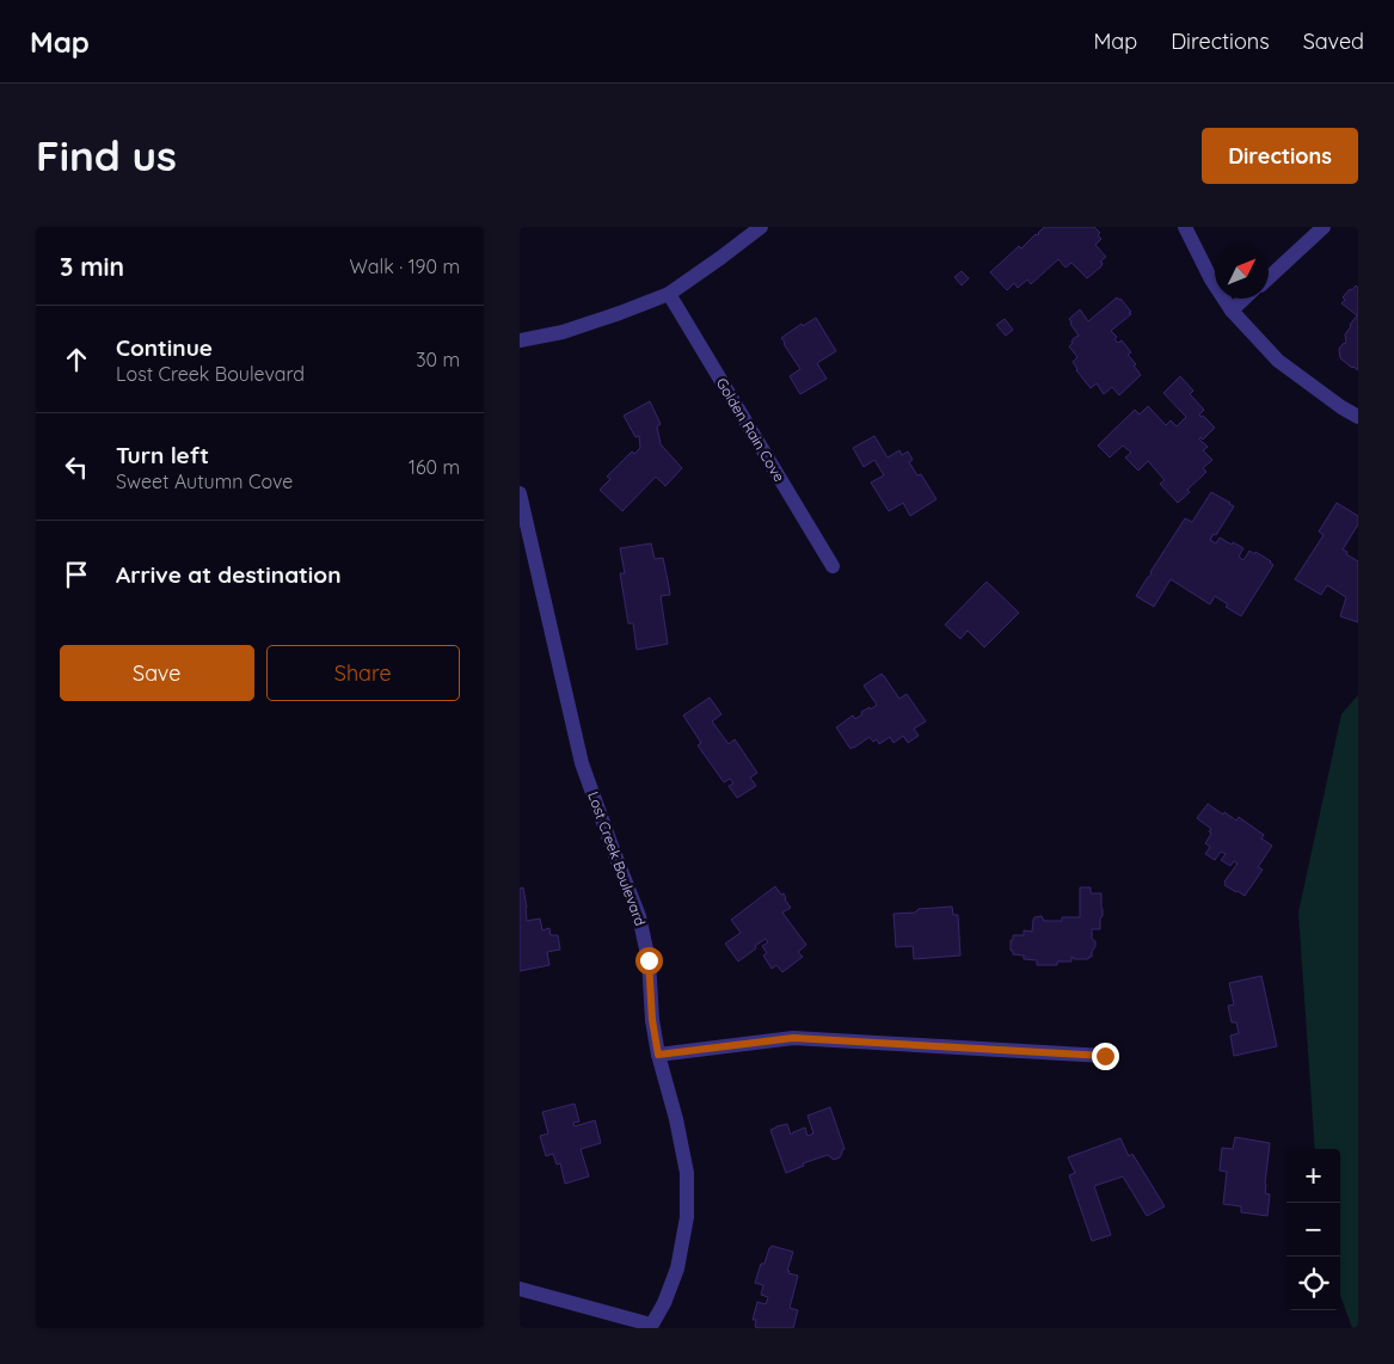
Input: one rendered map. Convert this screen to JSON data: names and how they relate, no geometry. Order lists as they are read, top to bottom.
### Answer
{
  "streets": {
    "street": ["Golden Rain Cove", "Lost Creek Boulevard"]
  },
  "north": "top right",
  "page": {
    "header": "Map",
    "nav": ["Map", "Directions", "Saved"],
    "buttons": [
      "Directions",
      ["Save", "Share"]
    ],
    "title": "Find us",
    "heading": ["3 min", "Walk · 190 m"],
    "list": [
      ["Continue", "Lost Creek Boulevard", "30 m"],
      ["Turn left", "Sweet Autumn Cove", "160 m"],
      "Arrive at destination"
    ],
    "map_buttons": ["+", "−"]
  }
}
